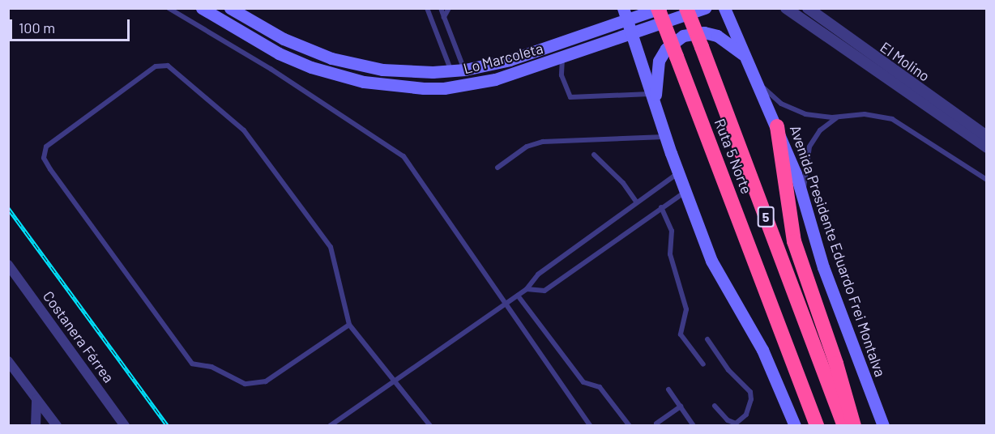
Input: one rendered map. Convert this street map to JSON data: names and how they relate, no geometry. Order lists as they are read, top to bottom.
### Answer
{
  "streets": {
    "highway": ["Ruta 5 Norte", "5"],
    "main road": ["Lo Marcoleta", "Avenida Presidente Eduardo Frei Montalva"],
    "street": ["El Molino", "Costanera Férrea"]
  },
  "crossings": [
    ["Lo Marcoleta", "Ruta 5 Norte"]
  ],
  "scale_bar": "100 m"
}
